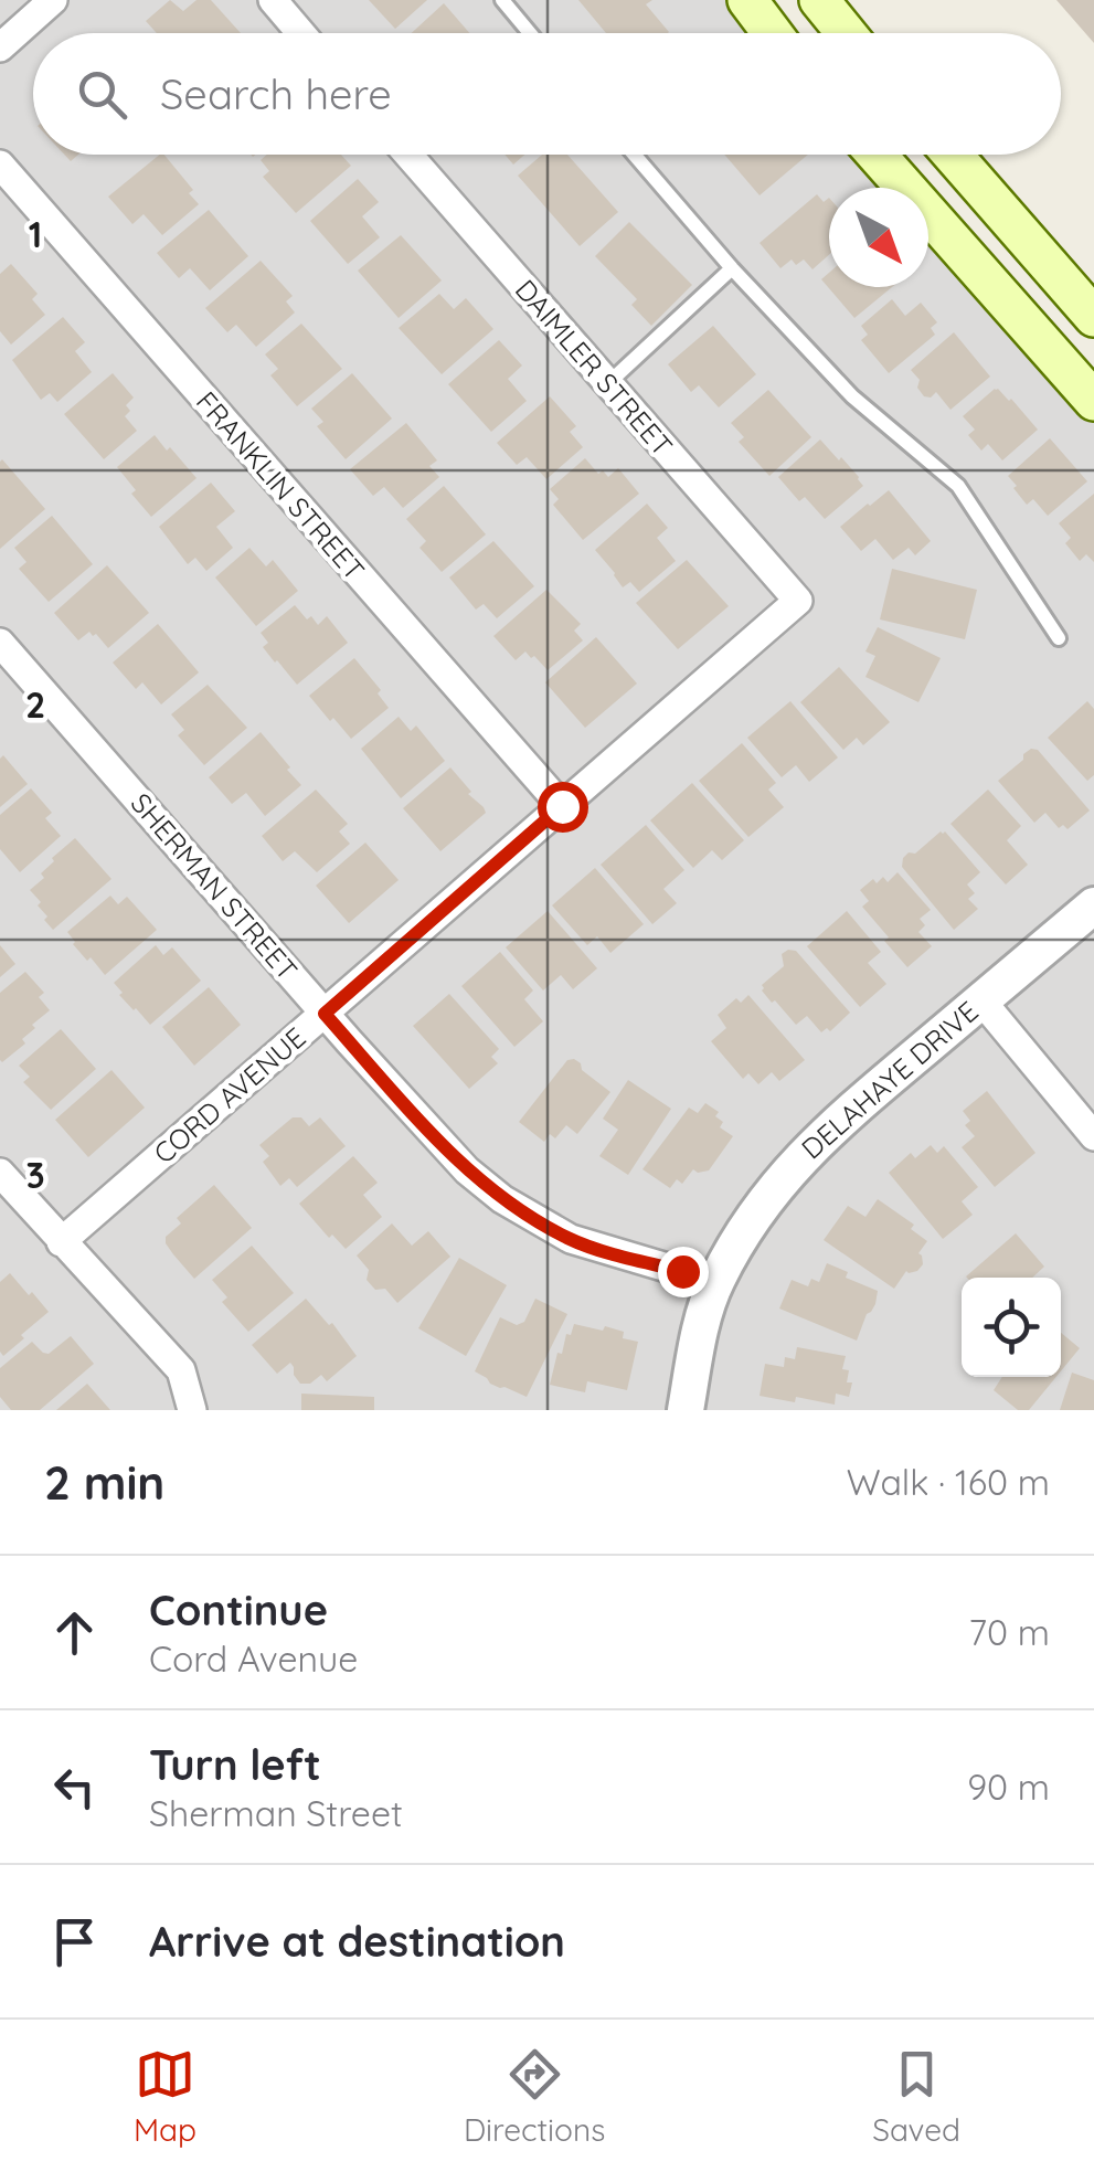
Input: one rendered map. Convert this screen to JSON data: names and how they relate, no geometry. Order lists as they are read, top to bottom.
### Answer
{
  "streets": {
    "street": [
      "DAIMLER STREET",
      "FRANKLIN STREET",
      "SHERMAN STREET",
      "DELAHAYE DRIVE",
      "CORD AVENUE"
    ]
  },
  "crossings": [
    ["DAIMLER STREET", "CORD AVENUE"],
    ["FRANKLIN STREET", "CORD AVENUE"],
    ["SHERMAN STREET", "DELAHAYE DRIVE"],
    ["SHERMAN STREET", "CORD AVENUE"]
  ],
  "north": "bottom right",
  "page": {
    "search": "Search here",
    "heading": ["2 min", "Walk · 160 m"],
    "list": [
      ["Continue", "Cord Avenue", "70 m"],
      ["Turn left", "Sherman Street", "90 m"],
      "Arrive at destination"
    ],
    "nav": ["Map", "Directions", "Saved"]
  },
  "grid": {
    "rows": ["1", "2", "3"]
  }
}
